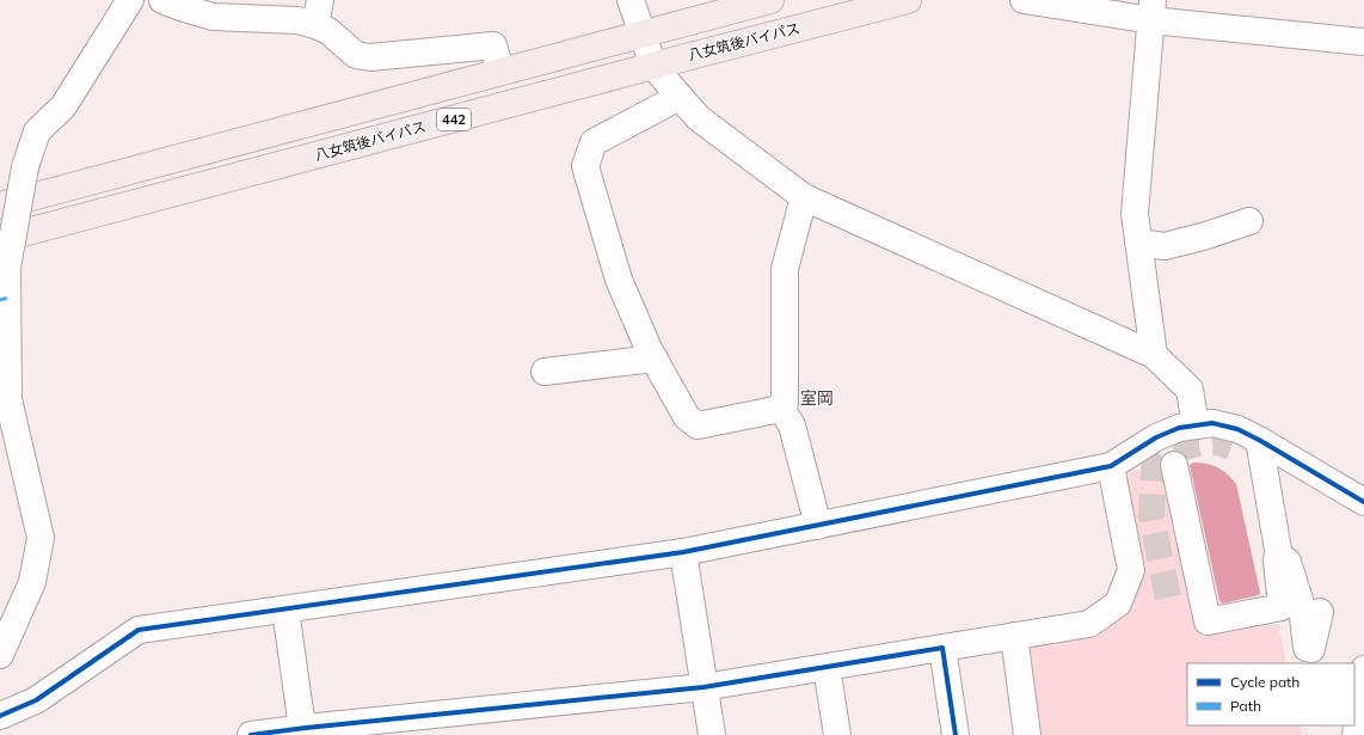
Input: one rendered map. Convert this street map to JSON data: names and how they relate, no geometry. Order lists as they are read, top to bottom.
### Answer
{
  "streets": {
    "highway": ["八女筑後バイパス", "442"]
  },
  "districts": ["室岡"],
  "legend": ["Cycle path", "Path"]
}
